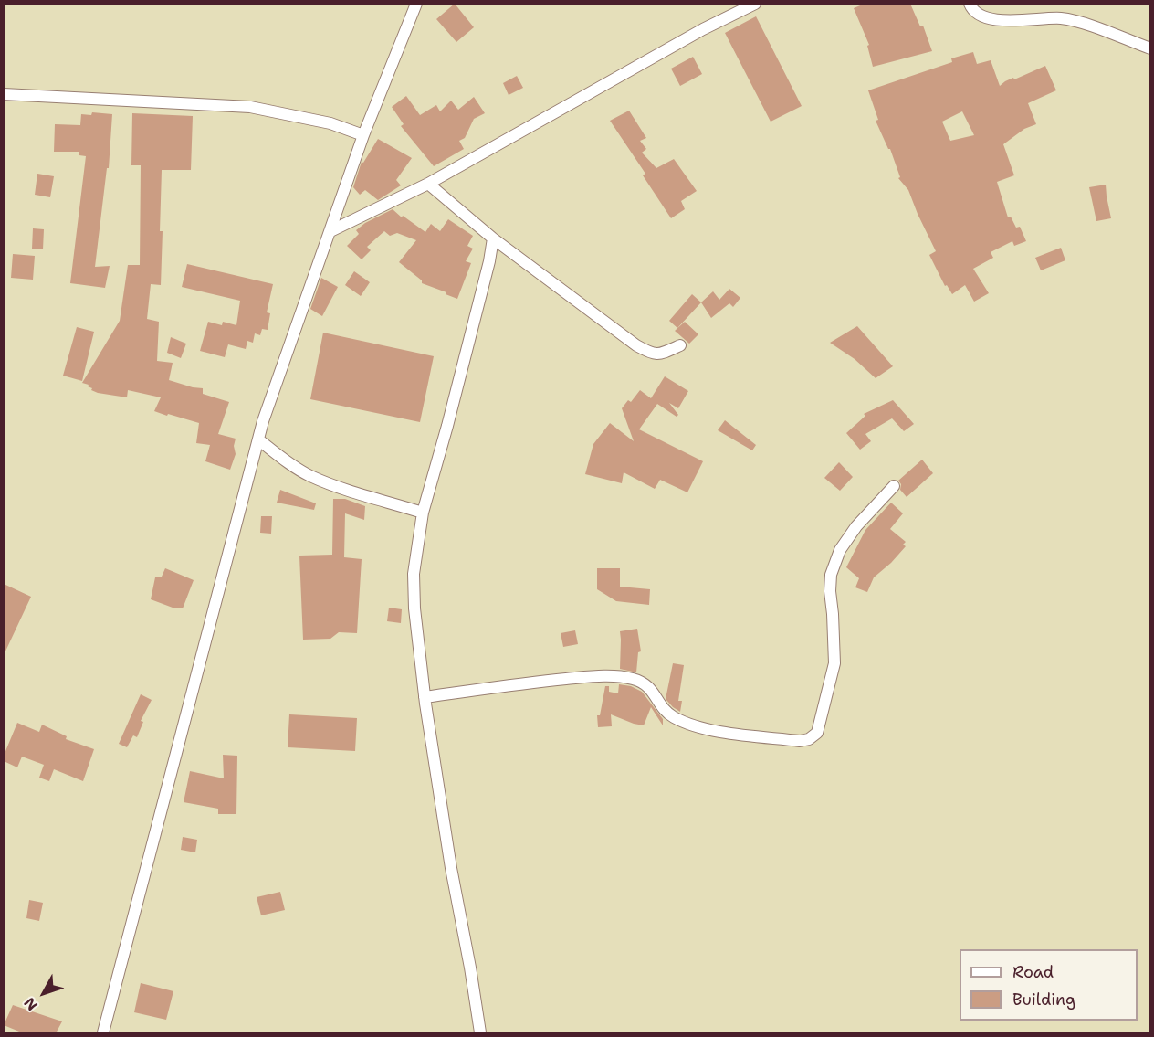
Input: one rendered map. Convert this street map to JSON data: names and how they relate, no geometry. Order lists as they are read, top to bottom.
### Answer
{
  "legend": ["Road", "Building"],
  "north": "bottom left"
}
